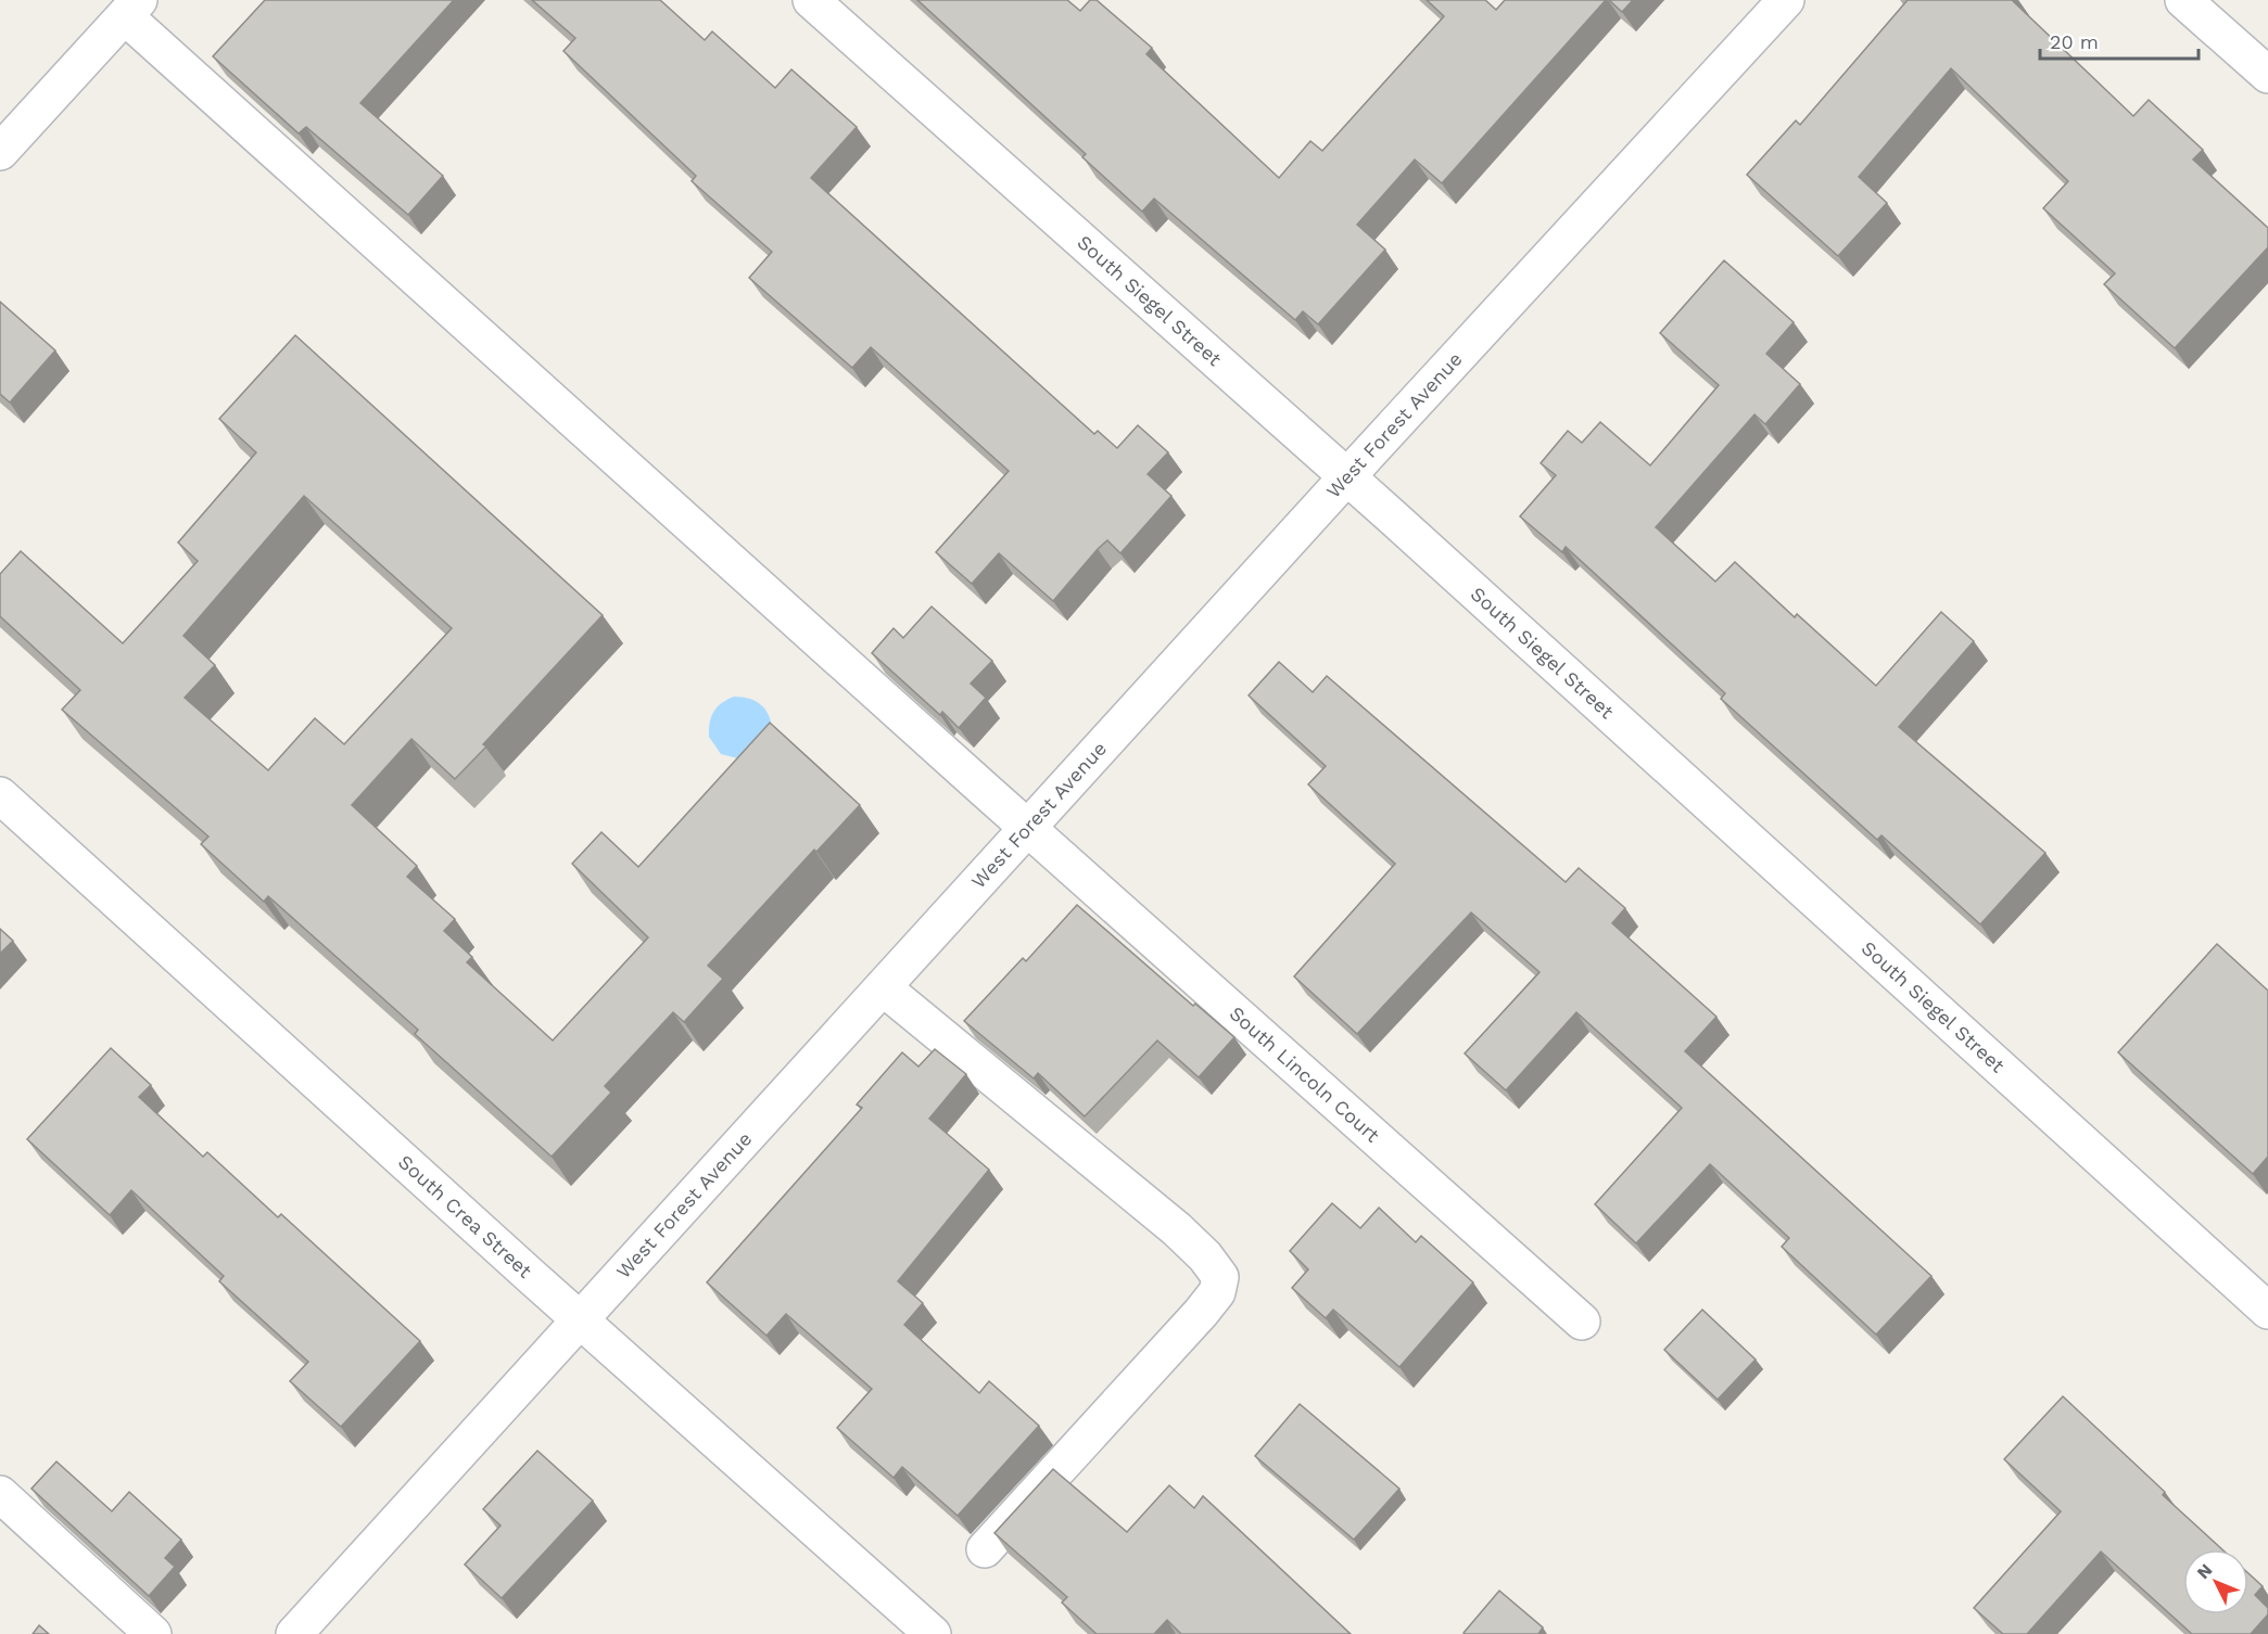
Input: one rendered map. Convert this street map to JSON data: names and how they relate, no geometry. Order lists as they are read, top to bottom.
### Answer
{
  "streets": {
    "street": [
      "South Siegel Street",
      "West Forest Avenue",
      "South Lincoln Court",
      "South Crea Street"
    ]
  },
  "crossings": [
    ["South Siegel Street", "West Forest Avenue"],
    ["West Forest Avenue", "South Lincoln Court"],
    ["West Forest Avenue", "South Crea Street"]
  ],
  "scale_bar": "20 m",
  "north": "top left"
}
